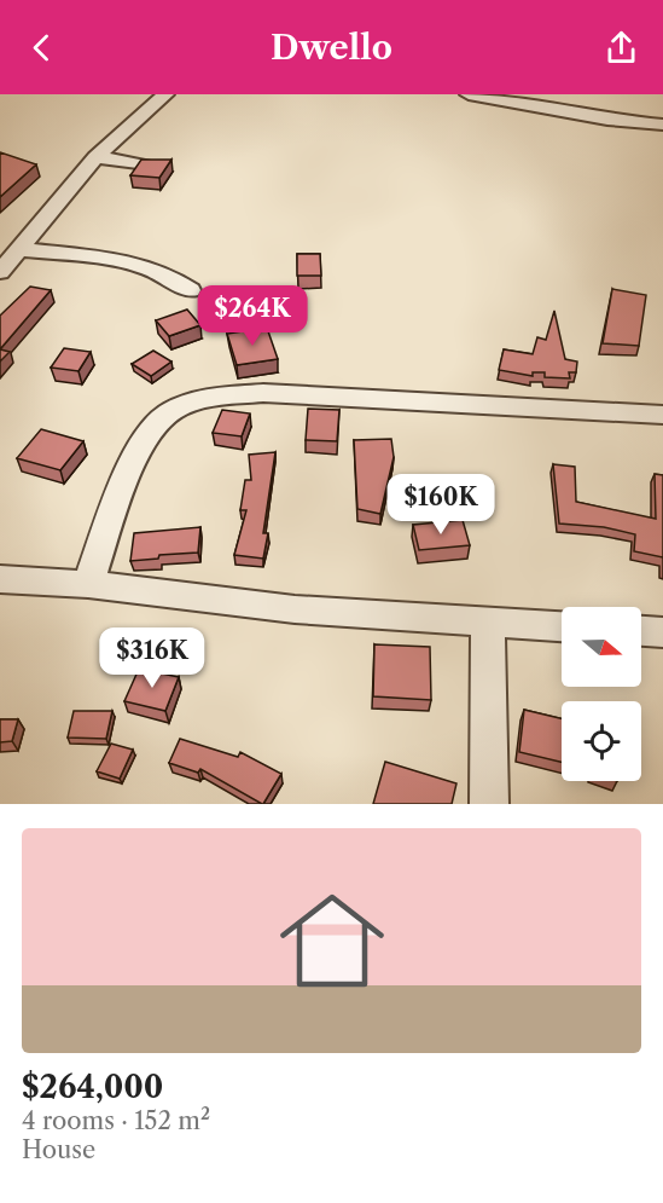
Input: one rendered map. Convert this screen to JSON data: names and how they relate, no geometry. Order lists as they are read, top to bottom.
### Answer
{
  "north": "right",
  "page": {
    "header": "Dwello",
    "price": ["$264K", "$160K", "$316K"],
    "list": [
      {
        "name": "$264,000",
        "note": "4 rooms · 152 m² · House"
      }
    ]
  }
}
